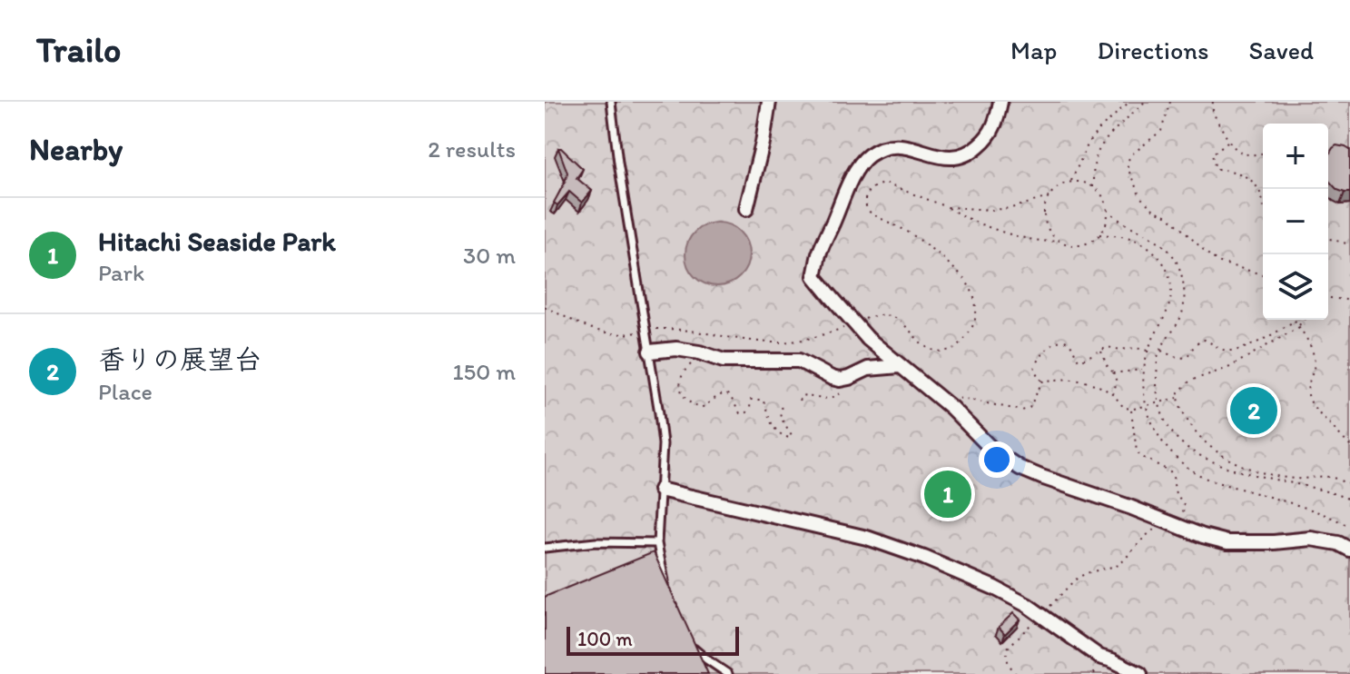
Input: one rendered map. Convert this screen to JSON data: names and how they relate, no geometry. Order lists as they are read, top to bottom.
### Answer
{
  "scale_bar": "100 m",
  "page": {
    "header": "Trailo",
    "nav": ["Map", "Directions", "Saved"],
    "heading": ["Nearby", "2 results"],
    "map_buttons": ["+", "−"],
    "list": [
      {
        "mark": "1",
        "name": "Hitachi Seaside Park",
        "note": "Park",
        "value": "30 m"
      },
      {
        "mark": "2",
        "name": "香りの展望台",
        "note": "Place",
        "value": "150 m"
      }
    ],
    "pins": ["2", "1"],
    "scale": "100 m"
  }
}
